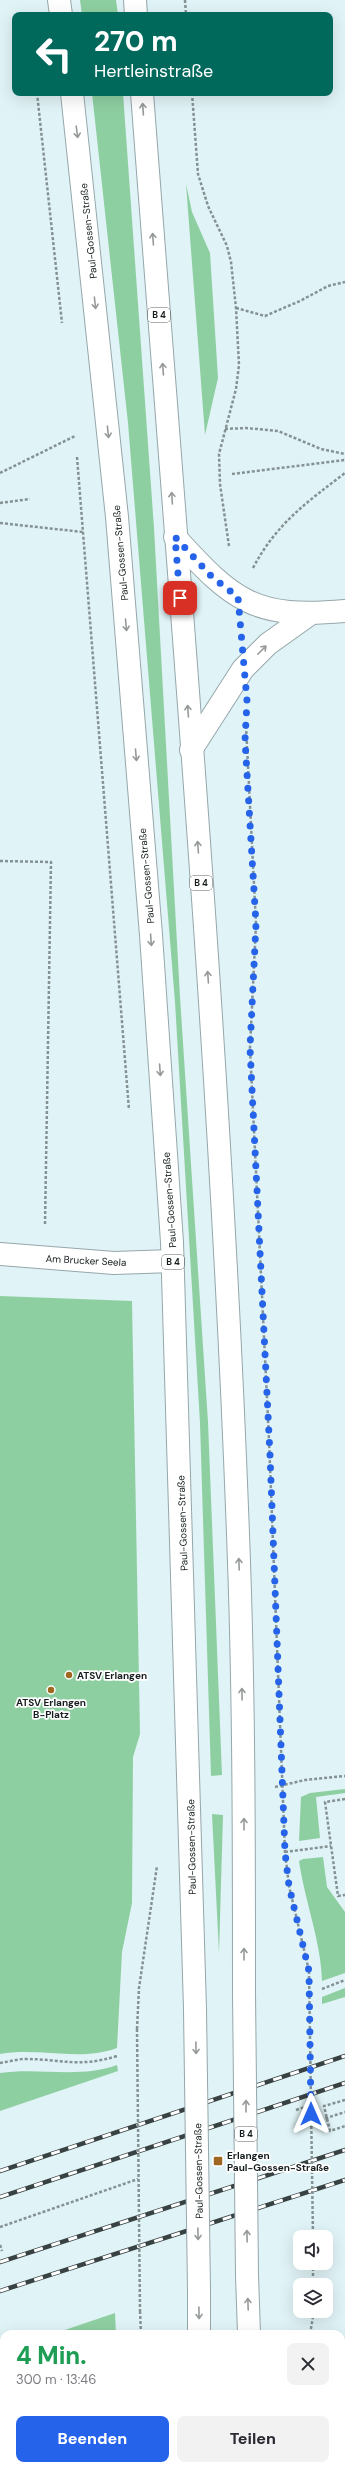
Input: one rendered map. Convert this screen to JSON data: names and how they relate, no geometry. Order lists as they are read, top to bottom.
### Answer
{
  "streets": {
    "main road": ["Paul-Gossen-Straße", "B 4", "Am Brucker Seela"]
  },
  "crossings": [
    ["Paul-Gossen-Straße", "Am Brucker Seela"]
  ],
  "places": {
    "other": ["ATSV Erlangen", "ATSV Erlangen B-Platz"],
    "transit": ["Erlangen Paul-Gossen-Straße"]
  },
  "page": {
    "turn": ["270 m", "Hertleinstraße"],
    "heading": ["4 Min.", "300 m · 13:46"],
    "buttons": ["Beenden", "Teilen"]
  }
}
